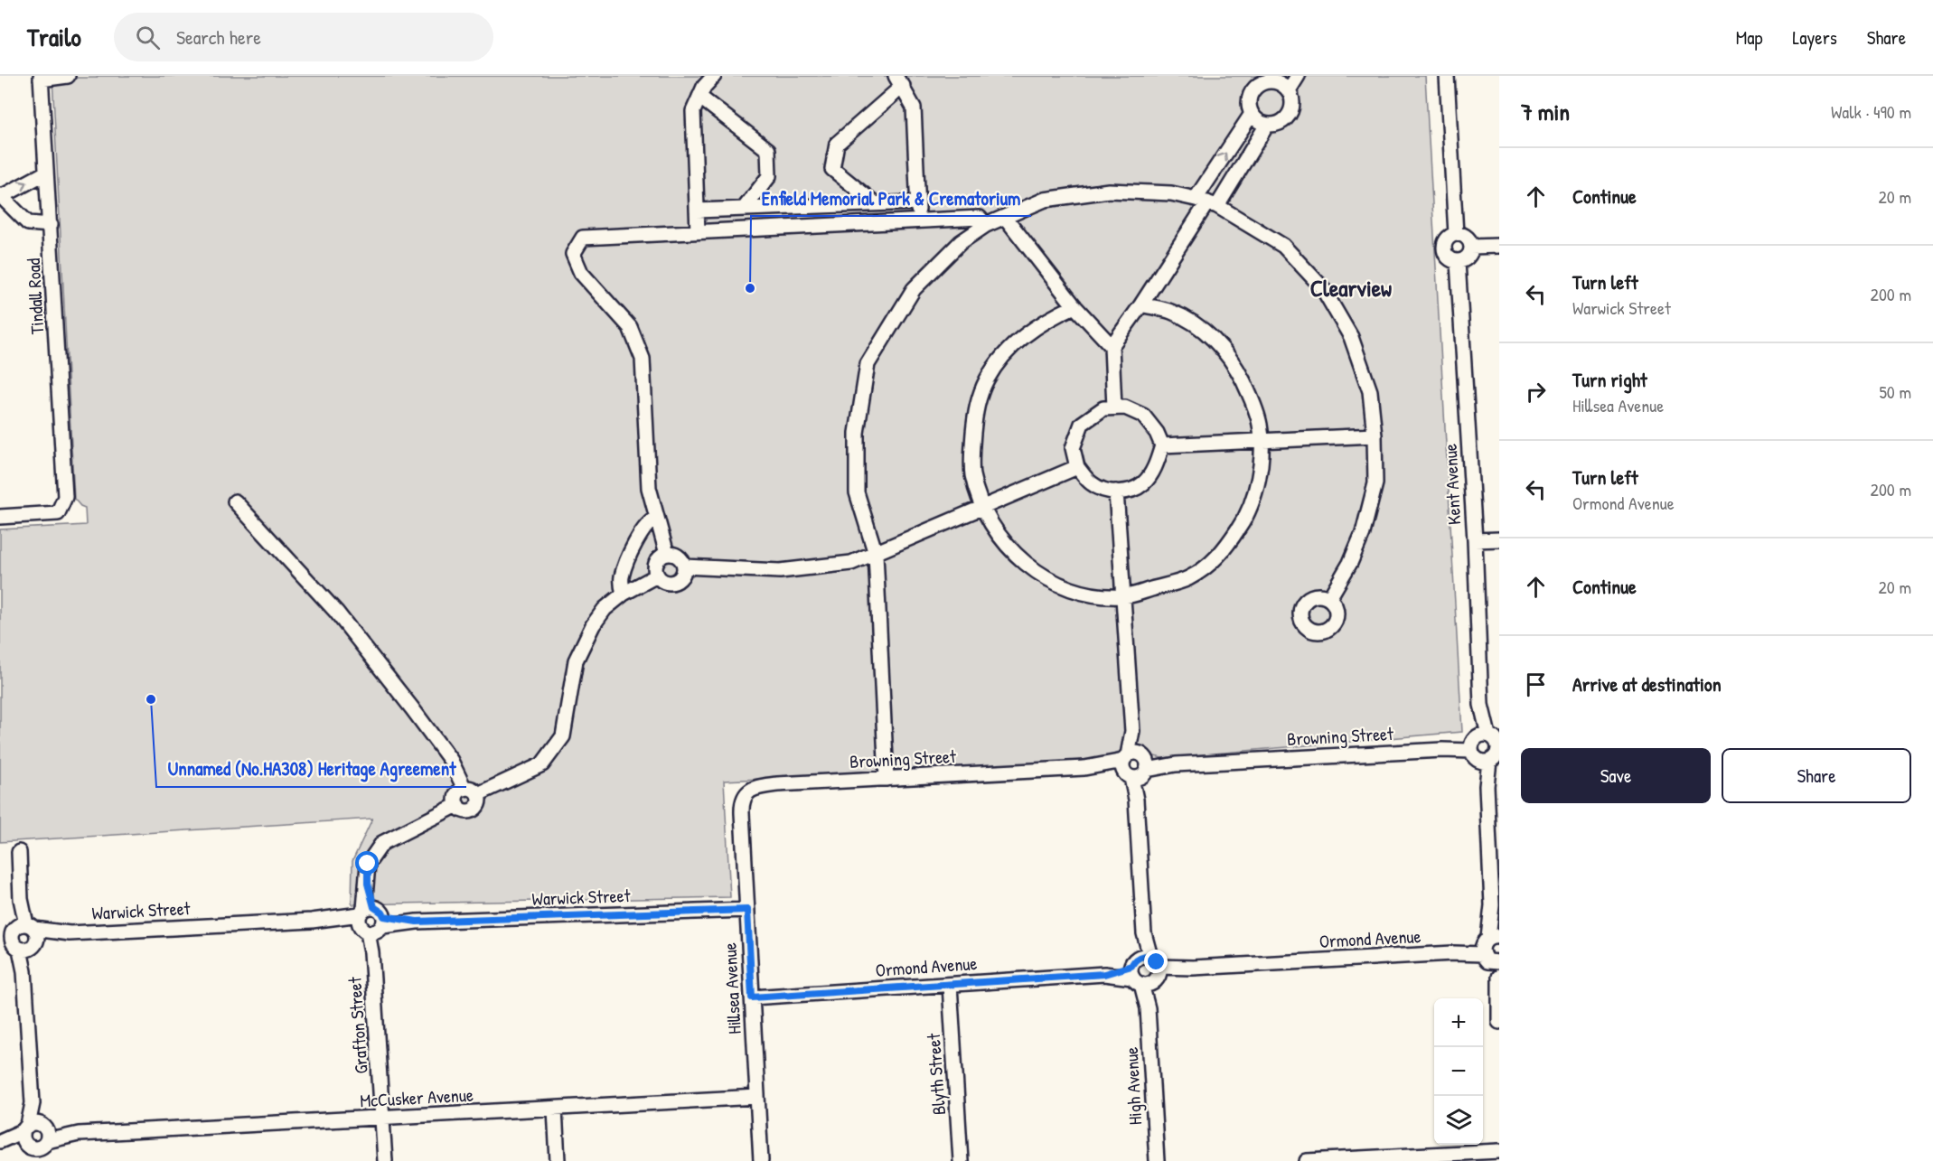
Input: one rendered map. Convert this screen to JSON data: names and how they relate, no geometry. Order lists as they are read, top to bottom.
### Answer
{
  "streets": {
    "street": [
      "Tindall Road",
      "Kent Avenue",
      "Browning Street",
      "Warwick Street",
      "Ormond Avenue",
      "Hillsea Avenue",
      "Grafton Street",
      "Blyth Street",
      "High Avenue",
      "McCusker Avenue"
    ]
  },
  "crossings": [
    ["Kent Avenue", "Browning Street"],
    ["Kent Avenue", "Ormond Avenue"],
    ["Browning Street", "Hillsea Avenue"],
    ["Browning Street", "High Avenue"],
    ["Warwick Street", "Hillsea Avenue"],
    ["Warwick Street", "Grafton Street"],
    ["Ormond Avenue", "Hillsea Avenue"],
    ["Ormond Avenue", "Blyth Street"],
    ["Ormond Avenue", "High Avenue"],
    ["Hillsea Avenue", "McCusker Avenue"],
    ["Grafton Street", "McCusker Avenue"]
  ],
  "districts": ["Clearview"],
  "places": ["Enfield Memorial Park & Crematorium", "Unnamed (No.HA308) Heritage Agreement"],
  "page": {
    "header": "Trailo",
    "search": "Search here",
    "nav": ["Map", "Layers", "Share"],
    "heading": ["7 min", "Walk · 490 m"],
    "list": [
      ["Continue", "20 m"],
      ["Turn left", "Warwick Street", "200 m"],
      ["Turn right", "Hillsea Avenue", "50 m"],
      ["Turn left", "Ormond Avenue", "200 m"],
      ["Continue", "20 m"],
      "Arrive at destination"
    ],
    "buttons": ["Save", "Share"],
    "map_buttons": ["+", "−"]
  }
}
